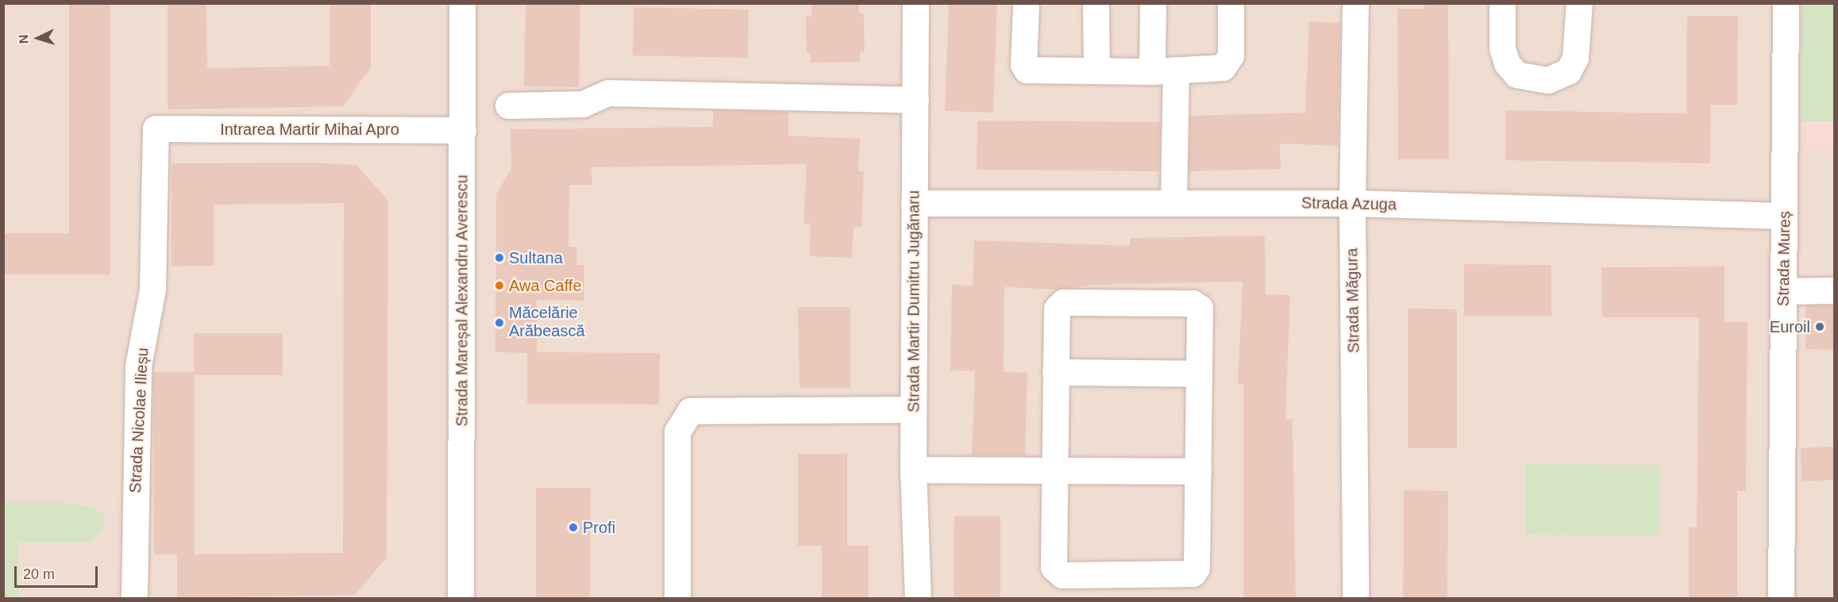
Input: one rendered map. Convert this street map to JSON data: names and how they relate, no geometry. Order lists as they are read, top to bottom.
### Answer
{
  "streets": {
    "street": [
      "Intrarea Martir Mihai Apro",
      "Strada Azuga",
      "Strada Mureș",
      "Strada Mareșal Alexandru Averescu",
      "Strada Măgura",
      "Strada Martir Dumitru Jugănaru",
      "Strada Nicolae Ilieșu"
    ]
  },
  "crossings": [
    ["Intrarea Martir Mihai Apro", "Strada Mareșal Alexandru Averescu"],
    ["Intrarea Martir Mihai Apro", "Strada Nicolae Ilieșu"],
    ["Strada Azuga", "Strada Mureș"],
    ["Strada Azuga", "Strada Măgura"],
    ["Strada Azuga", "Strada Martir Dumitru Jugănaru"]
  ],
  "places": [
    "Sultana",
    "Awa Caffe",
    "Măcelărie Arăbească",
    "Euroil",
    "Profi"
  ],
  "scale_bar": "20 m",
  "north": "left"
}
